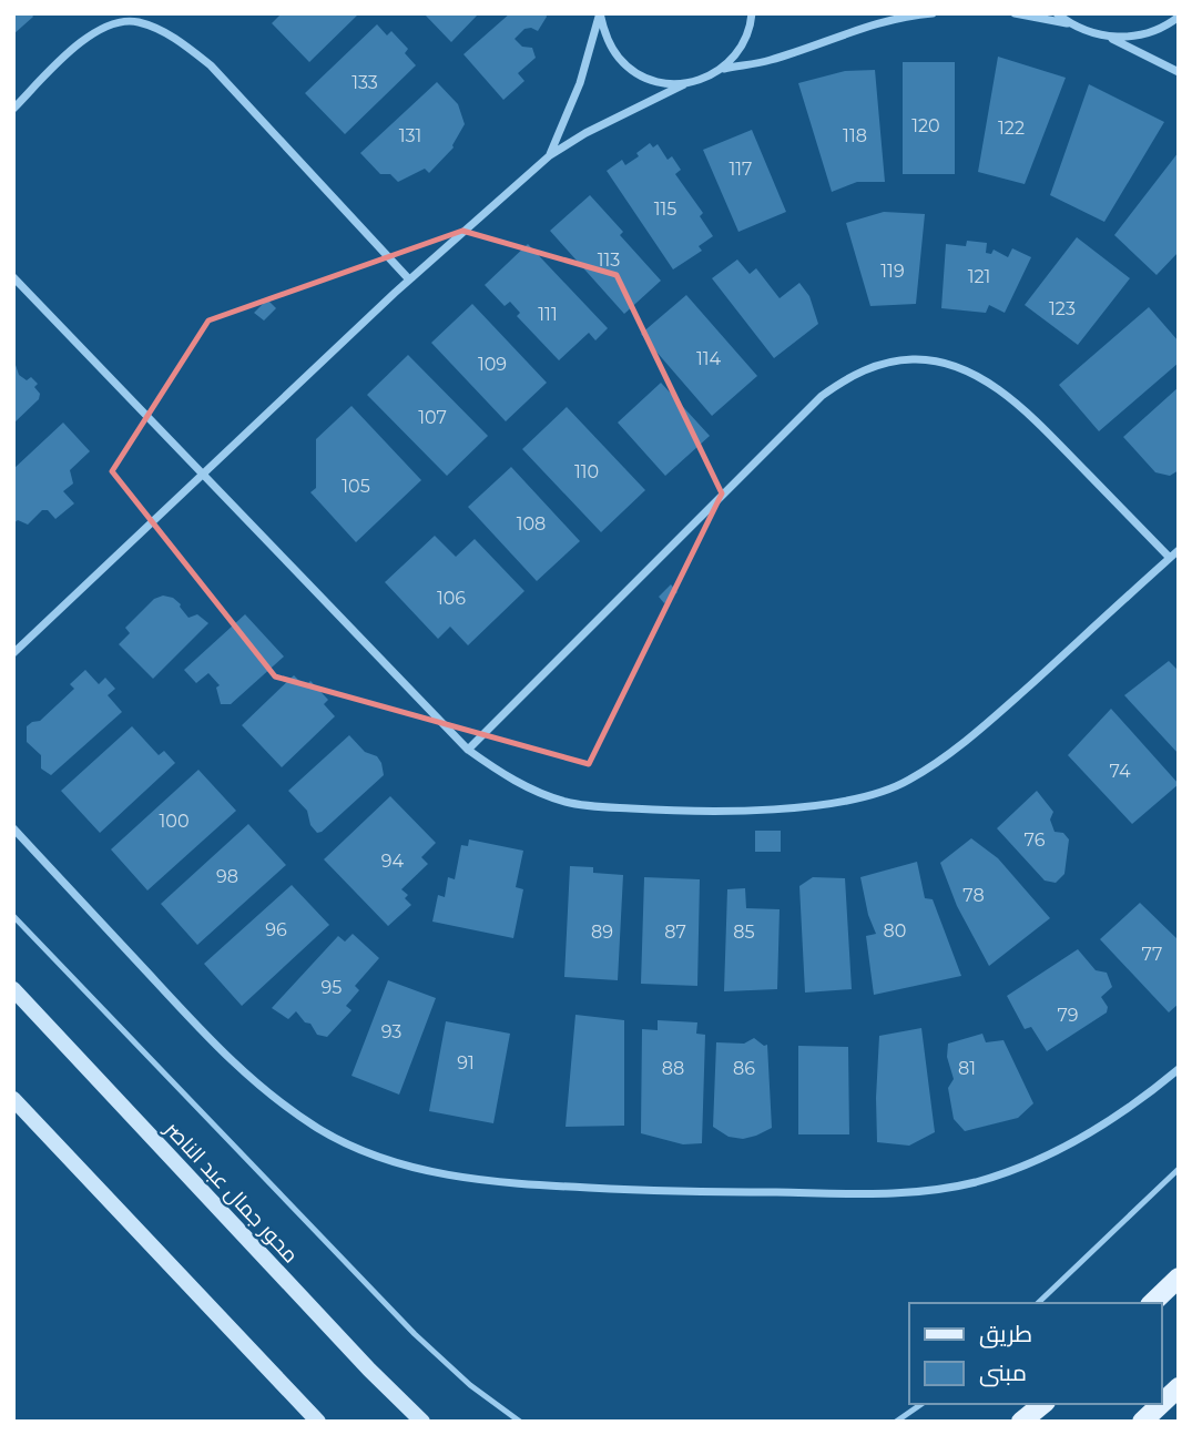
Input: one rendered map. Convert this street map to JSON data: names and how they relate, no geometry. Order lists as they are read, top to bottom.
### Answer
{
  "streets": {
    "main road": ["محور جمال عبد الناصر"]
  },
  "house_numbers": [
    "133",
    "120",
    "122",
    "131",
    "118",
    "117",
    "115",
    "113",
    "119",
    "121",
    "123",
    "111",
    "114",
    "109",
    "107",
    "110",
    "105",
    "108",
    "106",
    "74",
    "100",
    "76",
    "94",
    "98",
    "78",
    "96",
    "80",
    "89",
    "87",
    "85",
    "77",
    "95",
    "79",
    "93",
    "91",
    "88",
    "86",
    "81"
  ],
  "legend": ["طريق", "مبنى"]
}
